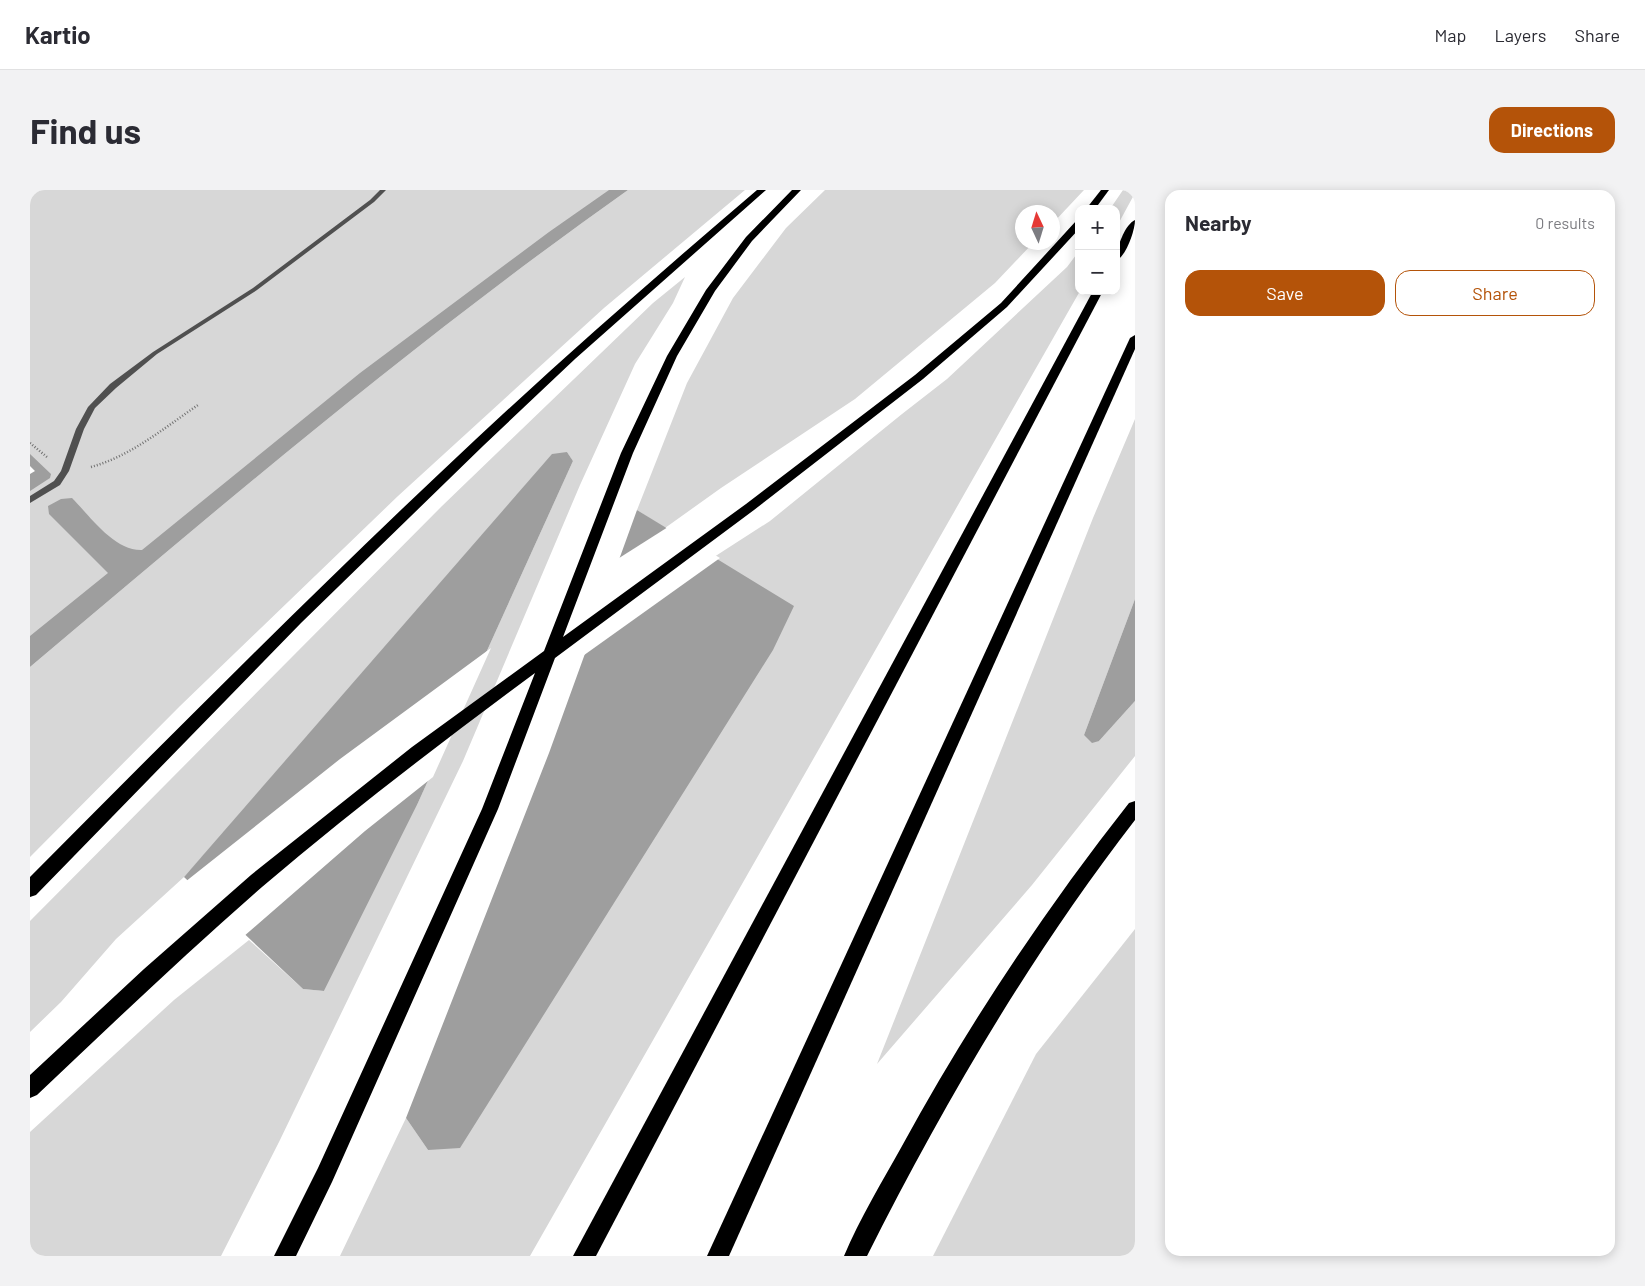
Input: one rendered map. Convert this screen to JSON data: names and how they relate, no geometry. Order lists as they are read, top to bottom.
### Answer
{
  "north": "top",
  "page": {
    "header": "Kartio",
    "nav": ["Map", "Layers", "Share"],
    "buttons": [
      "Directions",
      ["Save", "Share"]
    ],
    "title": "Find us",
    "heading": ["Nearby", "0 results"],
    "map_buttons": ["+", "−"]
  }
}
